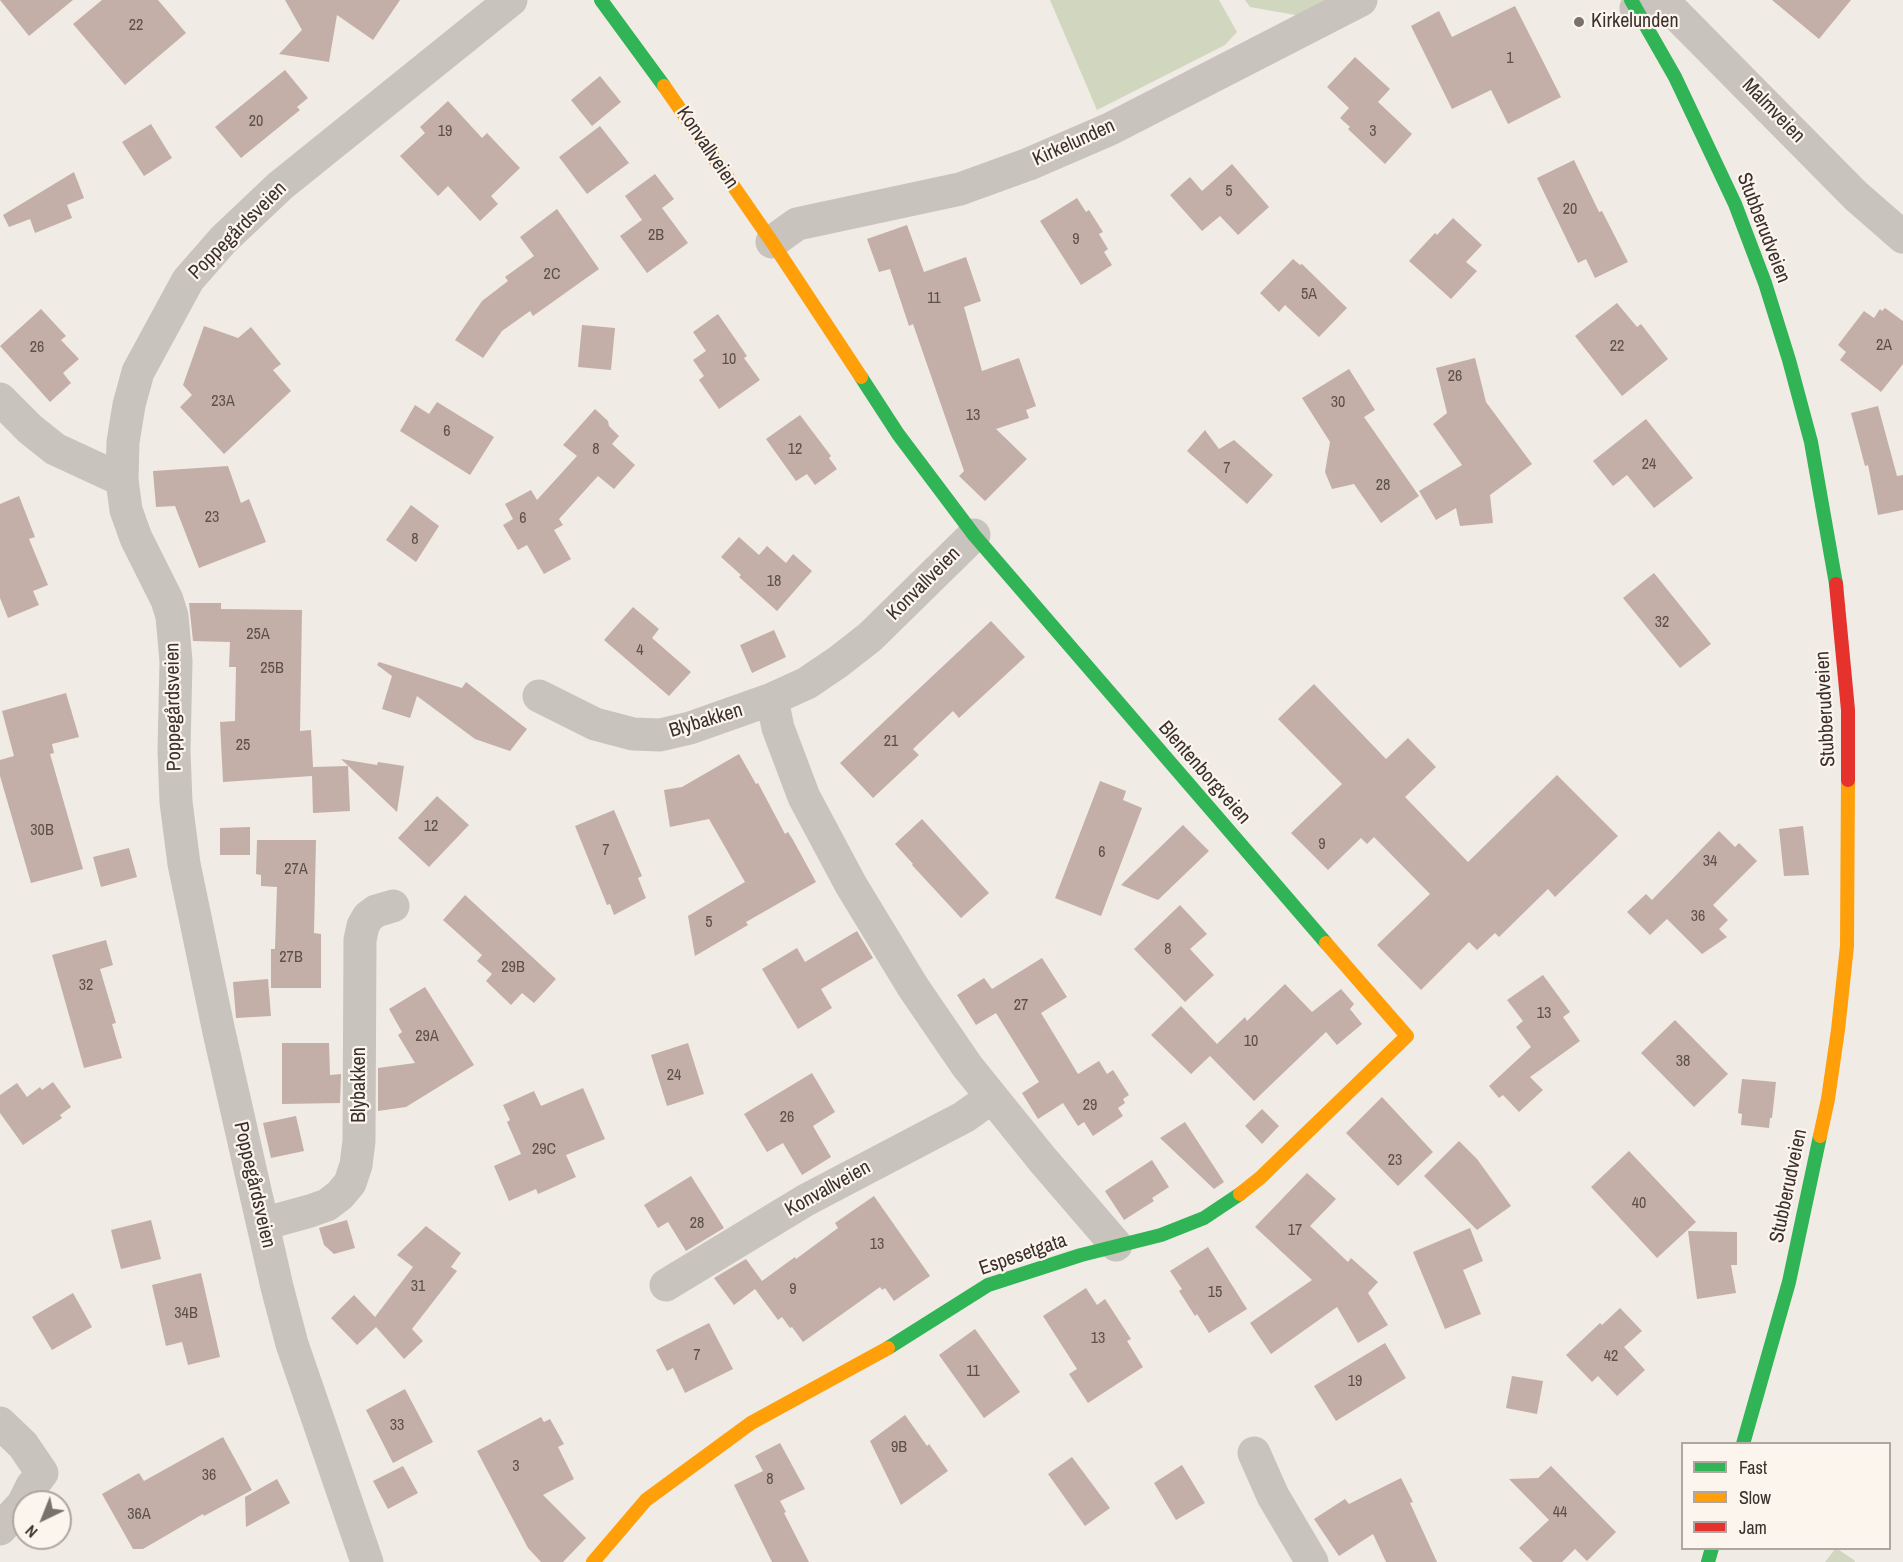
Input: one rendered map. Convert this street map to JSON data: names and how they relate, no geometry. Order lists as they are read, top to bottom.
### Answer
{
  "streets": {
    "street": [
      "Malmveien",
      "Kirkelunden",
      "Konvallveien",
      "Stubberudveien",
      "Poppegårdsveien",
      "Blybakken",
      "Blentenborgveien",
      "Espesetgata"
    ]
  },
  "crossings": [
    ["Malmveien", "Stubberudveien"],
    ["Kirkelunden", "Konvallveien"],
    ["Konvallveien", "Blybakken"],
    ["Konvallveien", "Blentenborgveien"],
    ["Poppegårdsveien", "Blybakken"],
    ["Blentenborgveien", "Espesetgata"]
  ],
  "places": ["Kirkelunden"],
  "house_numbers": [
    "22",
    "1",
    "20",
    "19",
    "3",
    "5",
    "20",
    "2B",
    "9",
    "2C",
    "5A",
    "11",
    "2A",
    "22",
    "26",
    "10",
    "26",
    "23A",
    "30",
    "13",
    "6",
    "8",
    "12",
    "24",
    "7",
    "28",
    "23",
    "6",
    "8",
    "18",
    "32",
    "25A",
    "4",
    "25B",
    "21",
    "25",
    "12",
    "30B",
    "9",
    "7",
    "6",
    "34",
    "27A",
    "36",
    "5",
    "8",
    "27B",
    "29B",
    "32",
    "27",
    "13",
    "29A",
    "10",
    "38",
    "24",
    "29",
    "26",
    "29C",
    "23",
    "40",
    "28",
    "17",
    "13",
    "31",
    "9",
    "15",
    "34B",
    "13",
    "7",
    "42",
    "11",
    "19",
    "33",
    "9B",
    "3",
    "36",
    "8",
    "44",
    "36A"
  ],
  "legend": ["Fast", "Slow", "Jam"],
  "north": "bottom left"
}
